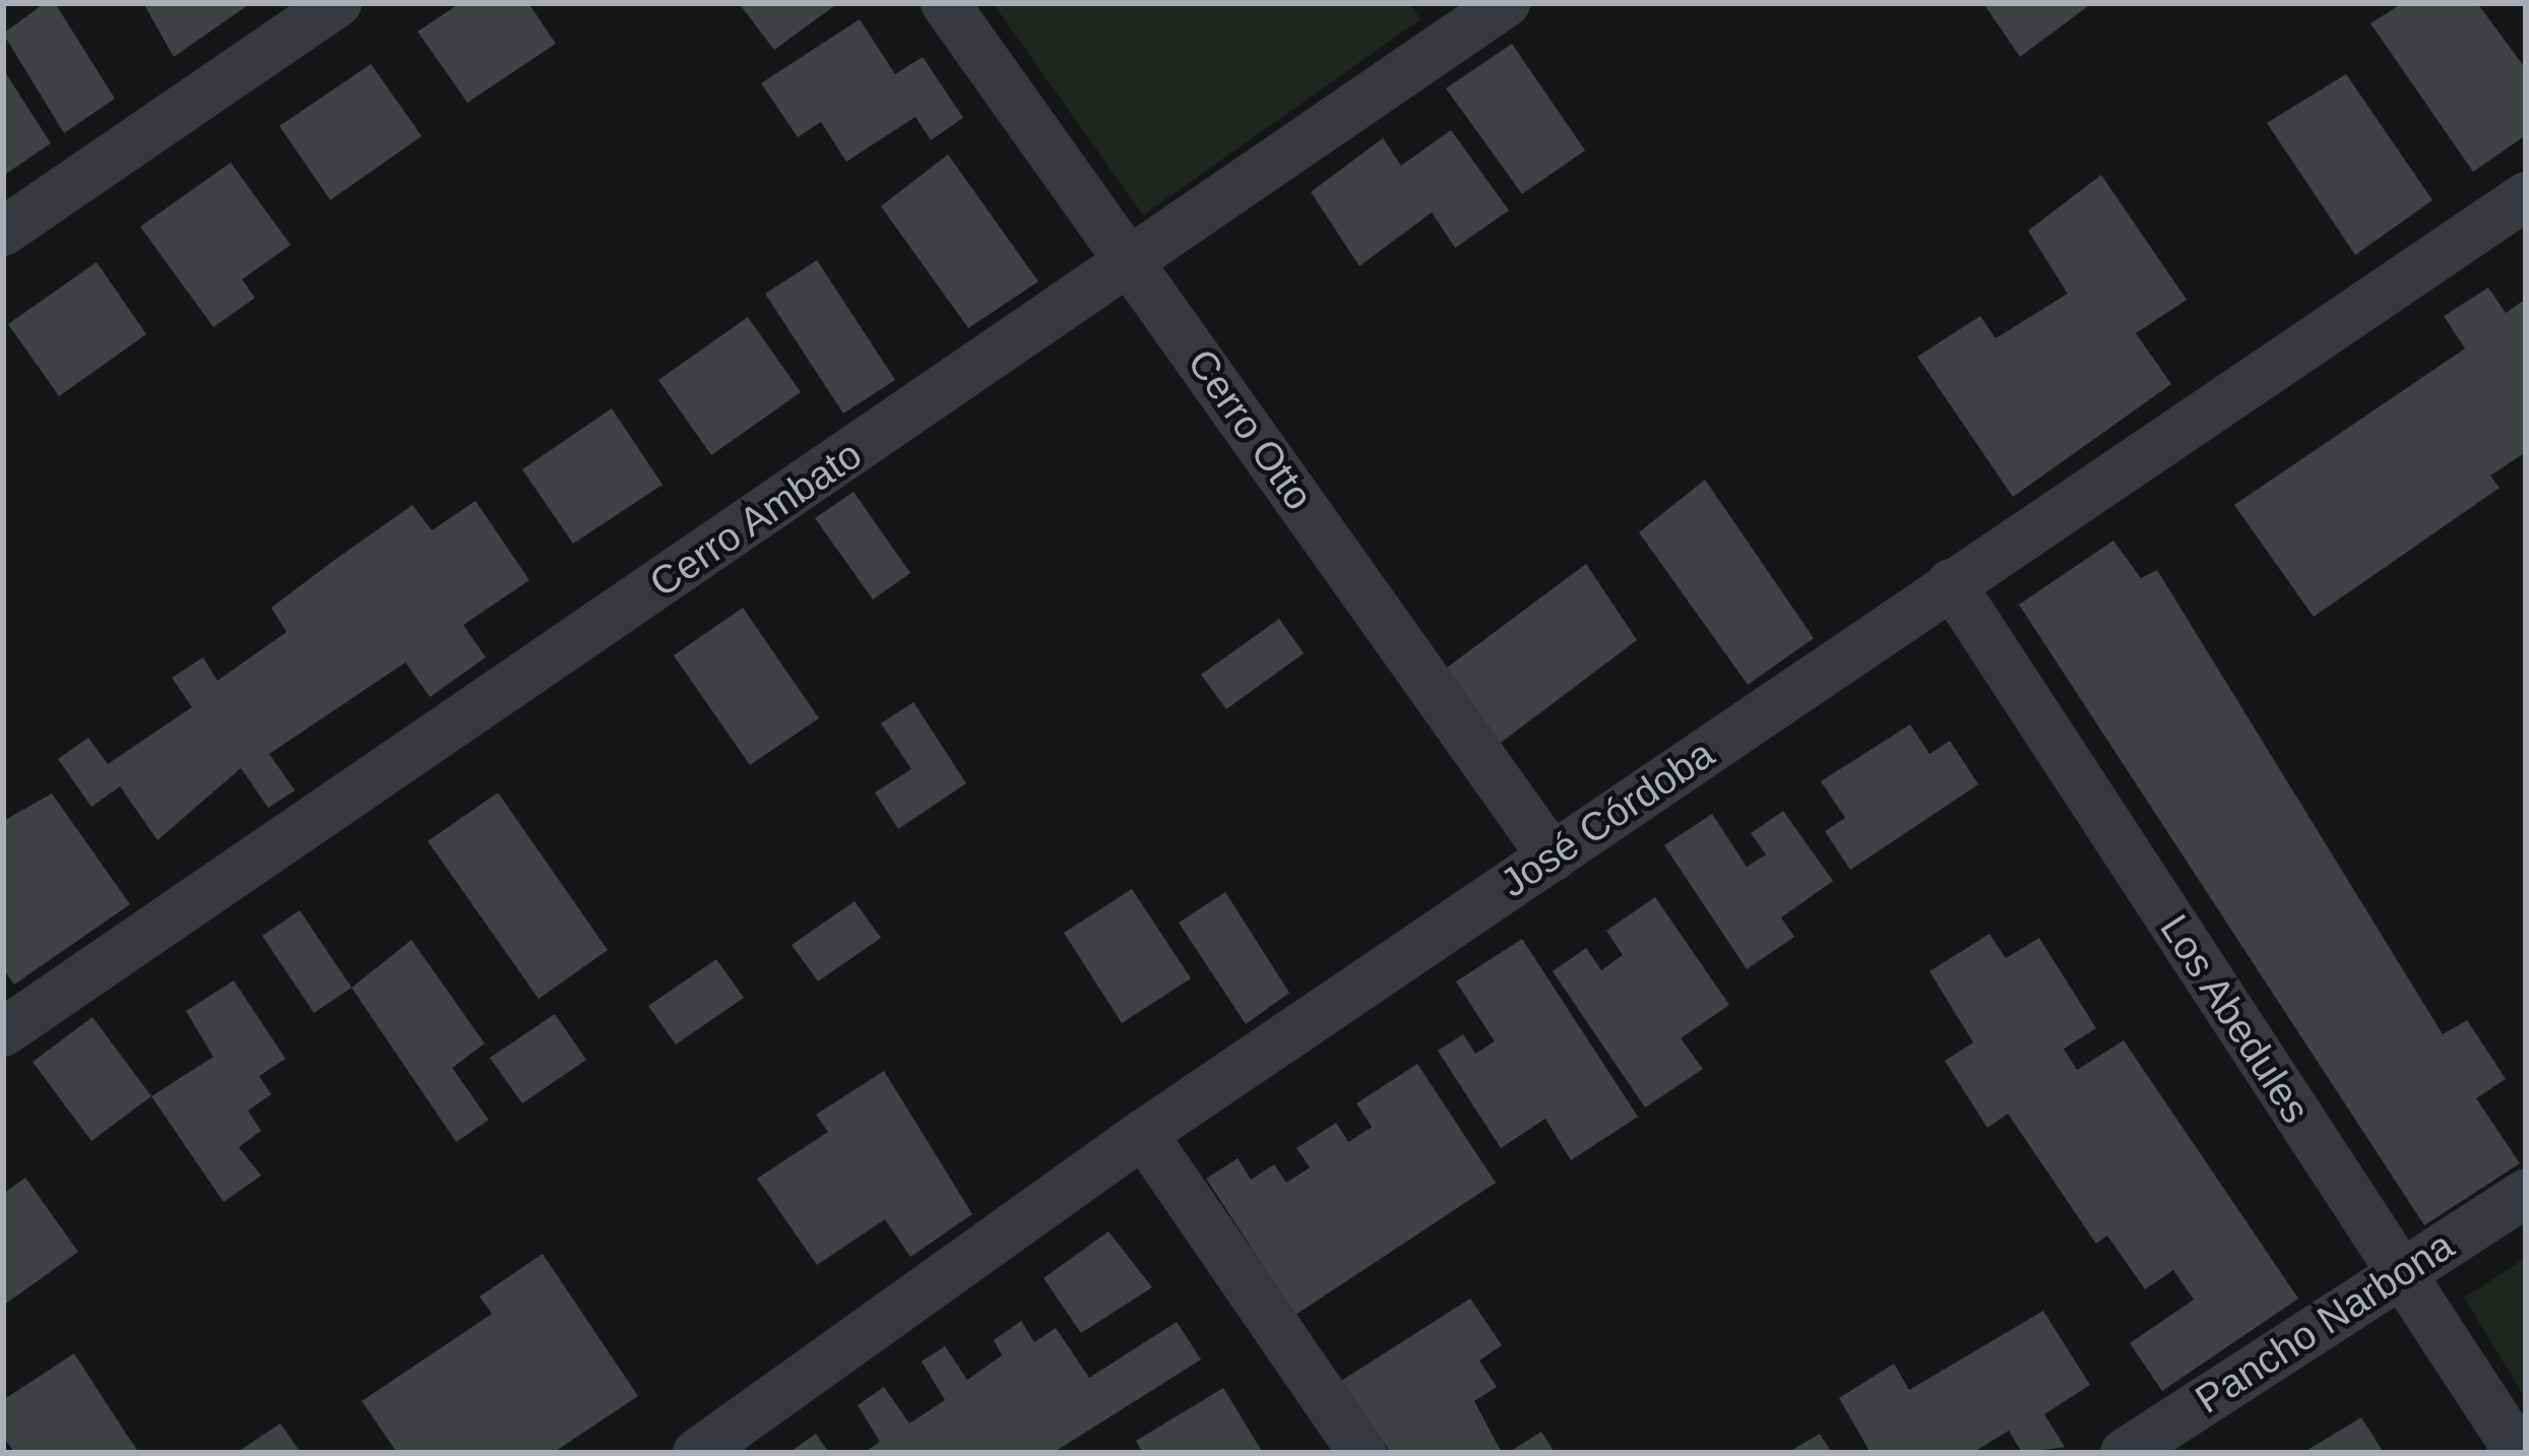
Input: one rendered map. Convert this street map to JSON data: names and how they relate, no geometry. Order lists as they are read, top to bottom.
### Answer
{
  "streets": {
    "street": [
      "Cerro Otto",
      "Cerro Ambato",
      "José Córdoba",
      "Los Abedules",
      "Pancho Narbona"
    ]
  },
  "crossings": [
    ["Cerro Otto", "Cerro Ambato"],
    ["Cerro Otto", "José Córdoba"],
    ["José Córdoba", "Los Abedules"],
    ["Los Abedules", "Pancho Narbona"]
  ]
}
